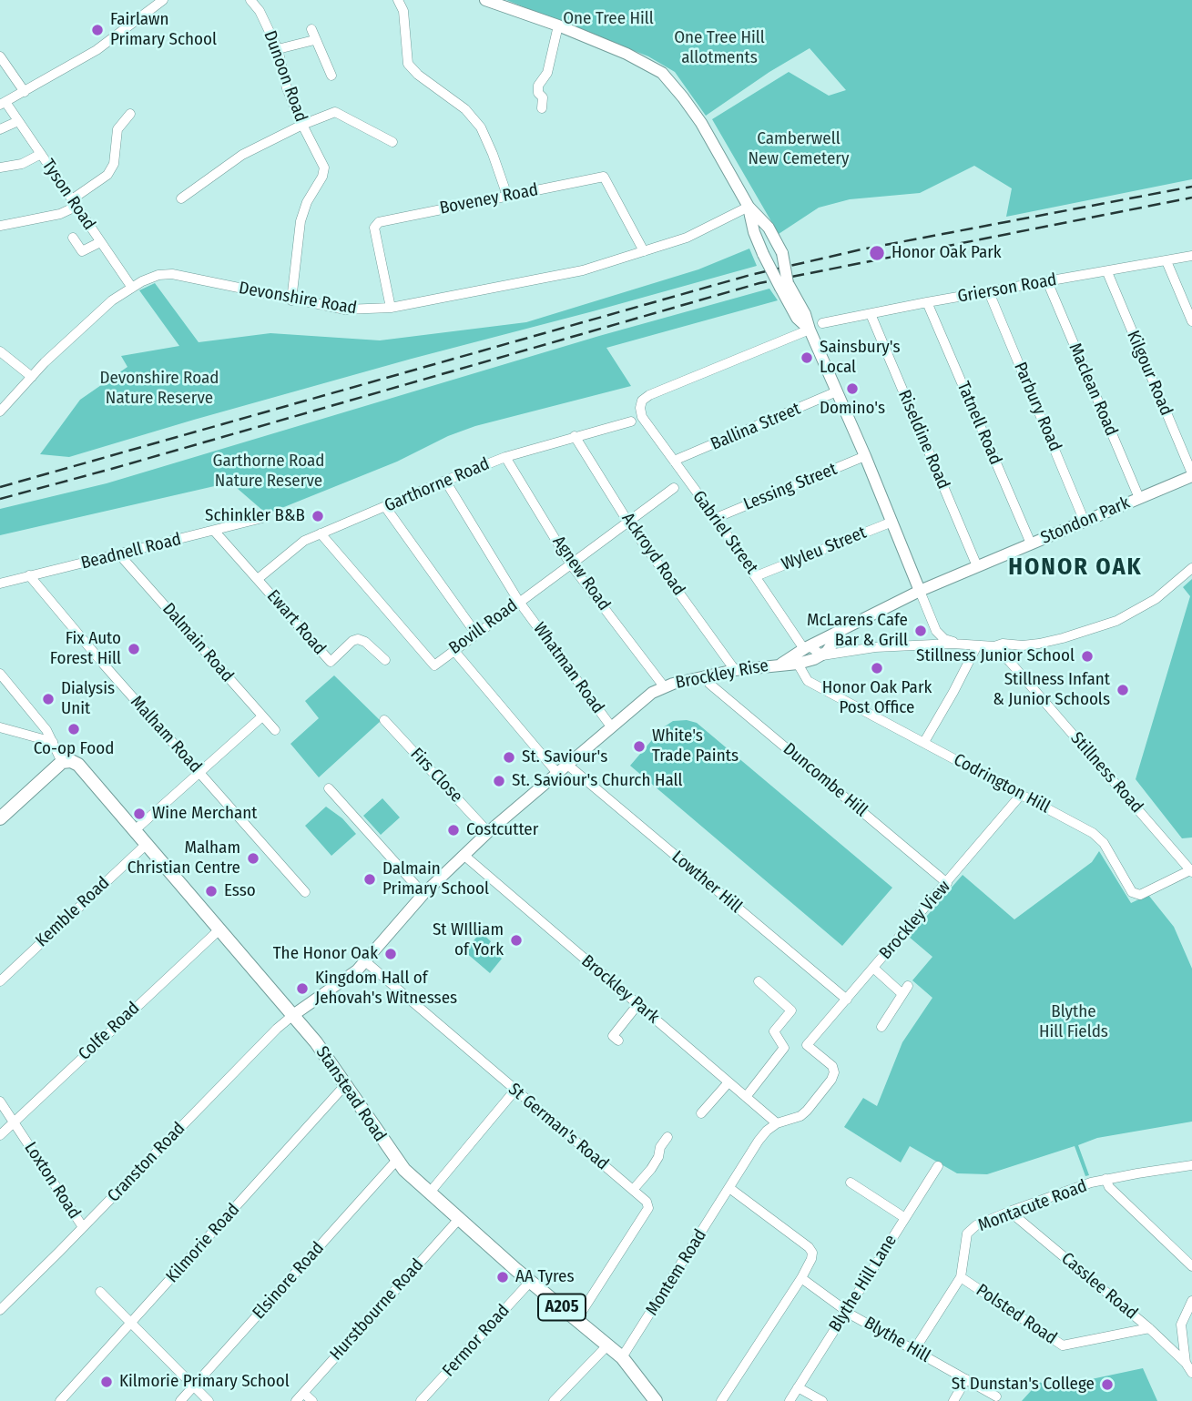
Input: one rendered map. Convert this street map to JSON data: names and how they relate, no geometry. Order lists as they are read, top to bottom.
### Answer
{
  "streets": {
    "highway": ["Stanstead Road", "A205"],
    "main road": ["Stondon Park", "Brockley Rise"],
    "street": [
      "Dunoon Road",
      "Tyson Road",
      "Boveney Road",
      "Grierson Road",
      "Devonshire Road",
      "Kilgour Road",
      "Maclean Road",
      "Parbury Road",
      "Tatnell Road",
      "Ballina Street",
      "Riseldine Road",
      "Garthorne Road",
      "Lessing Street",
      "Gabriel Street",
      "Wyleu Street",
      "Beadnell Road",
      "Ackroyd Road",
      "Agnew Road",
      "Ewart Road",
      "Bovill Road",
      "Dalmain Road",
      "Whatman Road",
      "Malham Road",
      "Stillness Road",
      "Firs Close",
      "Duncombe Hill",
      "Codrington Hill",
      "Lowther Hill",
      "Kemble Road",
      "Brockley View",
      "Brockley Park",
      "Colfe Road",
      "St German's Road",
      "Cranston Road",
      "Loxton Road",
      "Montacute Road",
      "Kilmorie Road",
      "Montem Road",
      "Elsinore Road",
      "Blythe Hill Lane",
      "Casslee Road",
      "Hurstbourne Road",
      "Polsted Road",
      "Blythe Hill",
      "Fermor Road"
    ]
  },
  "crossings": [
    ["Dunoon Road", "Devonshire Road"],
    ["Tyson Road", "Devonshire Road"],
    ["Boveney Road", "Devonshire Road"],
    ["Grierson Road", "Kilgour Road"],
    ["Grierson Road", "Maclean Road"],
    ["Grierson Road", "Parbury Road"],
    ["Grierson Road", "Tatnell Road"],
    ["Grierson Road", "Riseldine Road"],
    ["Kilgour Road", "Stondon Park"],
    ["Maclean Road", "Stondon Park"],
    ["Parbury Road", "Stondon Park"],
    ["Tatnell Road", "Stondon Park"],
    ["Ballina Street", "Gabriel Street"],
    ["Riseldine Road", "Stondon Park"],
    ["Garthorne Road", "Ackroyd Road"],
    ["Garthorne Road", "Agnew Road"],
    ["Garthorne Road", "Ewart Road"],
    ["Garthorne Road", "Bovill Road"],
    ["Garthorne Road", "Whatman Road"],
    ["Lessing Street", "Gabriel Street"],
    ["Stondon Park", "Gabriel Street"],
    ["Stondon Park", "Brockley Rise"],
    ["Gabriel Street", "Wyleu Street"],
    ["Beadnell Road", "Ewart Road"],
    ["Beadnell Road", "Dalmain Road"],
    ["Beadnell Road", "Malham Road"],
    ["Ackroyd Road", "Bovill Road"],
    ["Ackroyd Road", "Brockley Rise"],
    ["Agnew Road", "Bovill Road"],
    ["Agnew Road", "Brockley Rise"],
    ["Bovill Road", "Whatman Road"],
    ["Whatman Road", "Brockley Rise"],
    ["Brockley Rise", "Firs Close"],
    ["Brockley Rise", "Duncombe Hill"],
    ["Brockley Rise", "Lowther Hill"],
    ["Brockley Rise", "Brockley Park"],
    ["Brockley Rise", "Stanstead Road"],
    ["Brockley Rise", "St German's Road"],
    ["Brockley Rise", "Cranston Road"],
    ["Stillness Road", "Codrington Hill"],
    ["Duncombe Hill", "Brockley View"],
    ["Codrington Hill", "Brockley View"],
    ["Lowther Hill", "Brockley View"],
    ["Kemble Road", "Stanstead Road"],
    ["Brockley View", "Brockley Park"],
    ["Brockley View", "Montem Road"],
    ["Brockley Park", "Montem Road"],
    ["Colfe Road", "Stanstead Road"],
    ["Colfe Road", "Loxton Road"],
    ["Stanstead Road", "St German's Road"],
    ["Stanstead Road", "Cranston Road"],
    ["Stanstead Road", "Kilmorie Road"],
    ["Stanstead Road", "Montem Road"],
    ["Stanstead Road", "Elsinore Road"],
    ["Stanstead Road", "Hurstbourne Road"],
    ["Stanstead Road", "Fermor Road"],
    ["Cranston Road", "Loxton Road"],
    ["Montacute Road", "Casslee Road"],
    ["Montacute Road", "Polsted Road"],
    ["Montacute Road", "Blythe Hill"],
    ["Blythe Hill Lane", "Blythe Hill"],
    ["Casslee Road", "Polsted Road"]
  ],
  "districts": ["HONOR OAK"],
  "parks": [
    "One Tree Hill",
    "One Tree Hill allotments",
    "Camberwell New Cemetery",
    "Devonshire Road Nature Reserve",
    "Garthorne Road Nature Reserve",
    "Blythe Hill Fields"
  ],
  "places": [
    "Fairlawn Primary School",
    "Honor Oak Park",
    "Sainsbury's Local",
    "Domino's",
    "Schinkler B&B",
    "McLarens Cafe Bar & Grill",
    "Fix Auto Forest Hill",
    "Stillness Junior School",
    "Honor Oak Park Post Office",
    "Stillness Infant & Junior Schools",
    "Dialysis Unit",
    "Co-op Food",
    "White's Trade Paints",
    "St. Saviour's",
    "St. Saviour's Church Hall",
    "Wine Merchant",
    "Costcutter",
    "Malham Christian Centre",
    "Dalmain Primary School",
    "Esso",
    "St WIlliam of York",
    "The Honor Oak",
    "Kingdom Hall of Jehovah's Witnesses",
    "AA Tyres",
    "Kilmorie Primary School",
    "St Dunstan's College"
  ]
}
